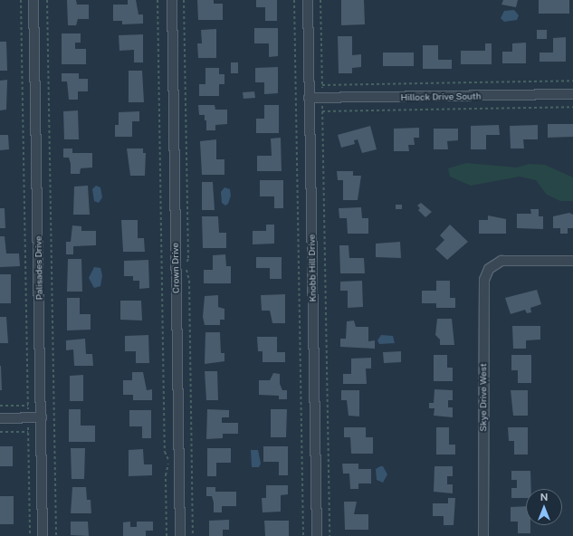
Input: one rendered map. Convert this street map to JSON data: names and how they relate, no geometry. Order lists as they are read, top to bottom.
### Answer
{
  "streets": {
    "street": [
      "Hillock Drive South",
      "Palisades Drive",
      "Crown Drive",
      "Knobb Hill Drive",
      "Skye Drive West"
    ]
  },
  "crossings": [
    ["Hillock Drive South", "Knobb Hill Drive"]
  ],
  "north": "top"
}
